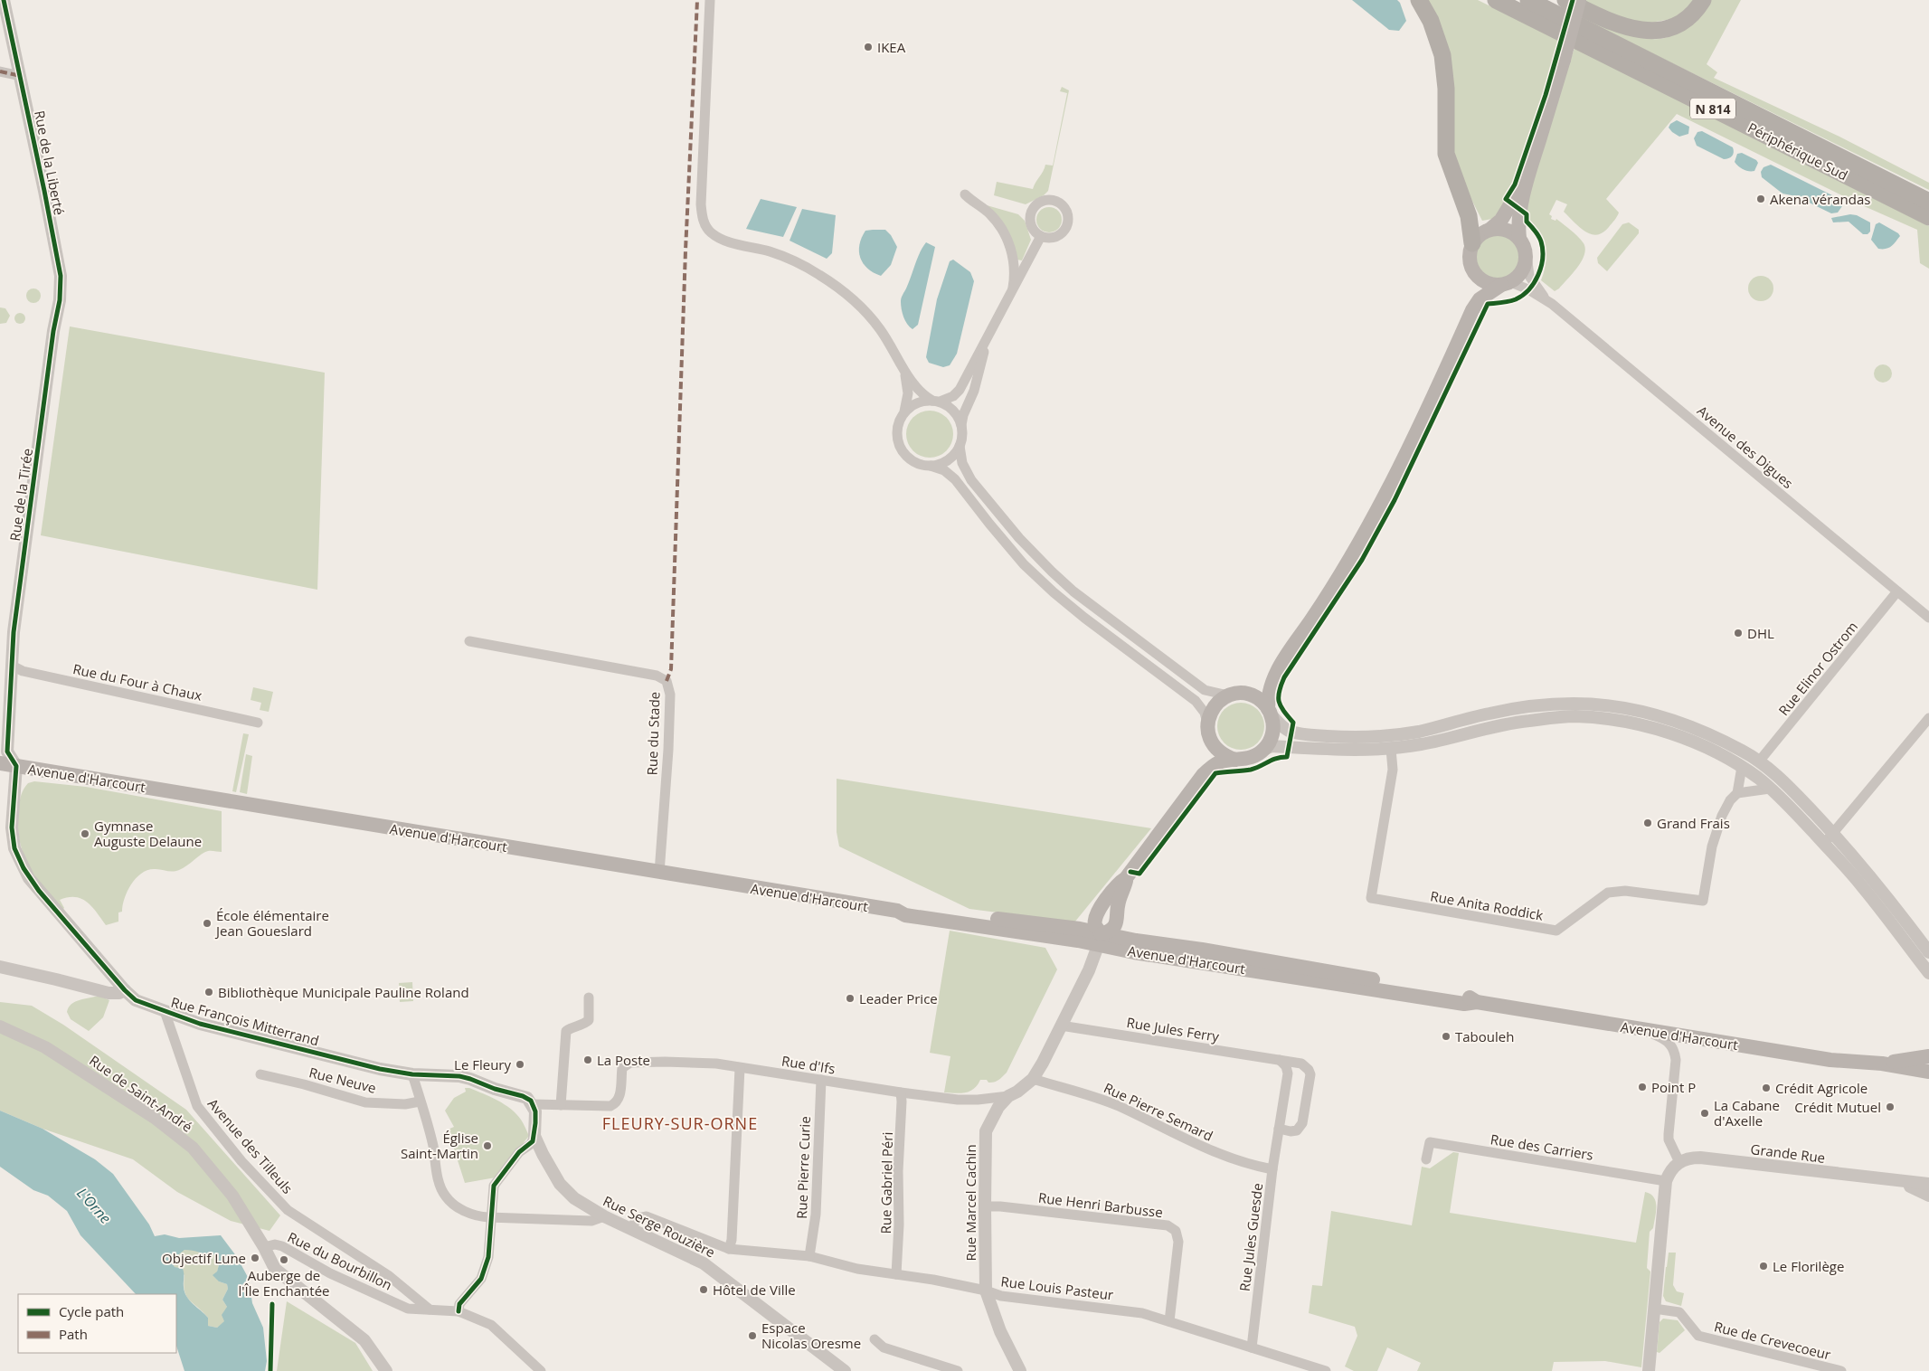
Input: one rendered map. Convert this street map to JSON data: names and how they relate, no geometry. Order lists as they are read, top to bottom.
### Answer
{
  "streets": {
    "highway": ["N 814", "Périphérique Sud"],
    "main road": ["Avenue d'Harcourt"],
    "street": [
      "Rue de la Liberté",
      "Avenue des Digues",
      "Rue de la Tirée",
      "Rue Elinor Ostrom",
      "Rue du Four à Chaux",
      "Rue du Stade",
      "Rue Anita Roddick",
      "Rue François Mitterrand",
      "Rue Jules Ferry",
      "Rue d'Ifs",
      "Rue Neuve",
      "Rue de Saint-André",
      "Rue Pierre Semard",
      "Avenue des Tilleuls",
      "Rue des Carriers",
      "Grande Rue",
      "Rue Pierre Curie",
      "Rue Gabriel Péri",
      "Rue Marcel Cachin",
      "Rue Henri Barbusse",
      "Rue Serge Rouzière",
      "Rue Jules Guesde",
      "Rue du Bourbillon",
      "Rue Louis Pasteur",
      "Rue de Crevecoeur"
    ]
  },
  "crossings": [
    ["Rue de la Liberté", "Rue de la Tirée"],
    ["Avenue des Digues", "Rue Elinor Ostrom"],
    ["Rue de la Tirée", "Rue du Four à Chaux"],
    ["Rue de la Tirée", "Avenue d'Harcourt"],
    ["Rue de la Tirée", "Rue François Mitterrand"],
    ["Rue du Stade", "Avenue d'Harcourt"],
    ["Avenue d'Harcourt", "Rue François Mitterrand"],
    ["Avenue d'Harcourt", "Rue Marcel Cachin"],
    ["Rue François Mitterrand", "Avenue des Tilleuls"],
    ["Rue Jules Ferry", "Rue Marcel Cachin"],
    ["Rue Jules Ferry", "Rue Jules Guesde"],
    ["Rue d'Ifs", "Rue Pierre Curie"],
    ["Rue d'Ifs", "Rue Gabriel Péri"],
    ["Rue d'Ifs", "Rue Marcel Cachin"],
    ["Rue de Saint-André", "Rue du Bourbillon"],
    ["Rue Pierre Semard", "Rue Marcel Cachin"],
    ["Rue Pierre Semard", "Rue Jules Guesde"],
    ["Avenue des Tilleuls", "Rue du Bourbillon"],
    ["Rue Pierre Curie", "Rue Louis Pasteur"],
    ["Rue Gabriel Péri", "Rue Louis Pasteur"],
    ["Rue Marcel Cachin", "Rue Henri Barbusse"],
    ["Rue Marcel Cachin", "Rue Louis Pasteur"],
    ["Rue Henri Barbusse", "Rue Louis Pasteur"],
    ["Rue Serge Rouzière", "Rue Louis Pasteur"],
    ["Rue Jules Guesde", "Rue Louis Pasteur"]
  ],
  "districts": ["FLEURY-SUR-ORNE"],
  "water": ["L'Orne"],
  "places": [
    "IKEA",
    "Akena vérandas",
    "DHL",
    "Grand Frais",
    "Gymnase Auguste Delaune",
    "École élémentaire Jean Goueslard",
    "Bibliothèque Municipale Pauline Roland",
    "Leader Price",
    "Tabouleh",
    "La Poste",
    "Le Fleury",
    "Point P",
    "Crédit Agricole",
    "Crédit Mutuel",
    "La Cabane d'Axelle",
    "Église Saint-Martin",
    "Objectif Lune",
    "Auberge de l'Île Enchantée",
    "Le Florilège",
    "Hôtel de Ville",
    "Espace Nicolas Oresme"
  ],
  "legend": ["Cycle path", "Path"]
}
